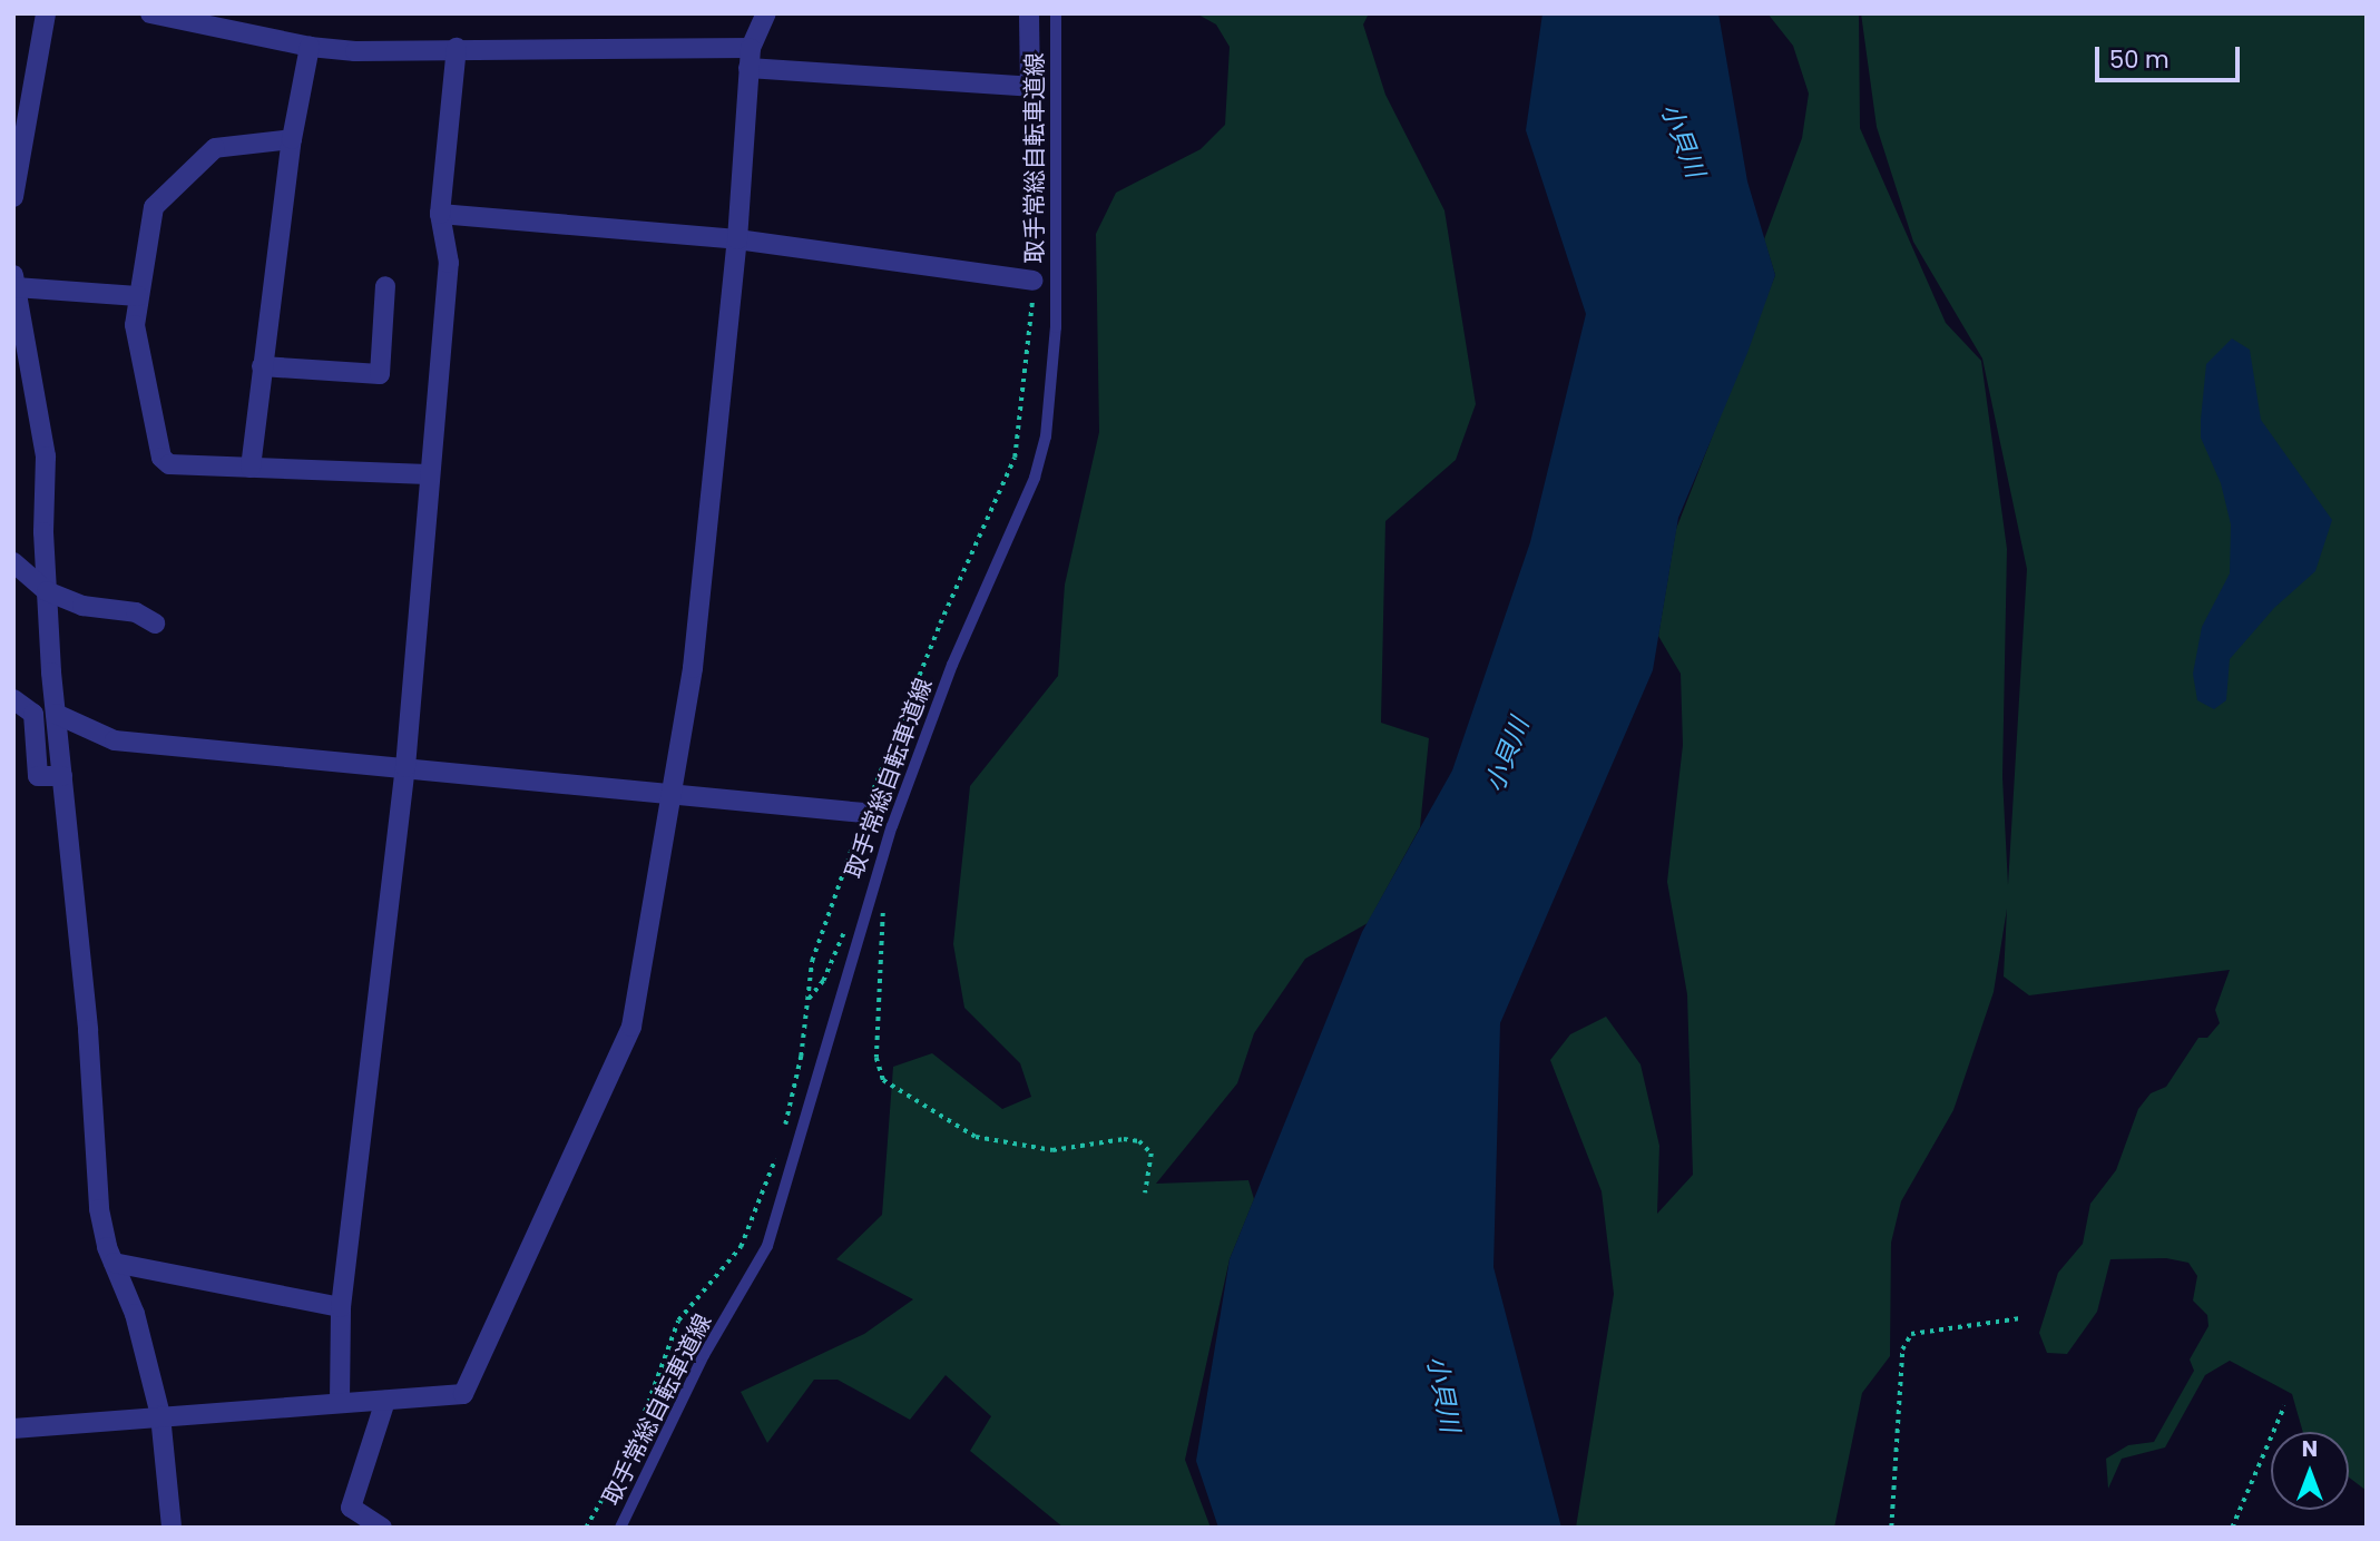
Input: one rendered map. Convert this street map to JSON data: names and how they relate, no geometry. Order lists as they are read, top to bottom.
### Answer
{
  "streets": {
    "lane": ["取手常総自転車道線"]
  },
  "water": ["小貝川"],
  "scale_bar": "50 m",
  "north": "top"
}
